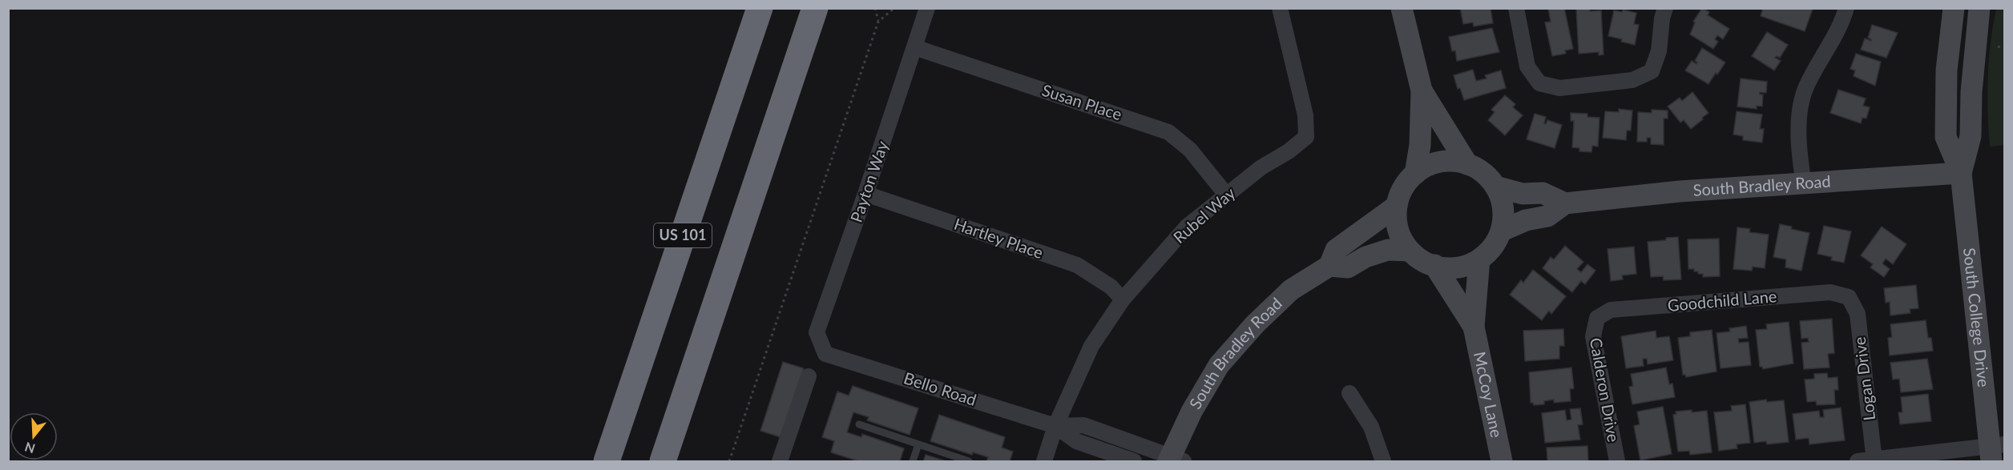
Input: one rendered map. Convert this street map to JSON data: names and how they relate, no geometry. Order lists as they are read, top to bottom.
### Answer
{
  "streets": {
    "highway": ["US 101"],
    "street": [
      "Susan Place",
      "Payton Way",
      "South Bradley Road",
      "Rubel Way",
      "Hartley Place",
      "Goodchild Lane",
      "South College Drive",
      "Logan Drive",
      "Bello Road",
      "Calderon Drive",
      "McCoy Lane"
    ]
  },
  "crossings": [
    ["Susan Place", "Payton Way"],
    ["Susan Place", "Rubel Way"],
    ["Payton Way", "Hartley Place"],
    ["Payton Way", "Bello Road"],
    ["South Bradley Road", "South College Drive"],
    ["South Bradley Road", "Bello Road"],
    ["South Bradley Road", "McCoy Lane"],
    ["Rubel Way", "Hartley Place"],
    ["Rubel Way", "Bello Road"],
    ["Goodchild Lane", "Logan Drive"],
    ["Goodchild Lane", "Calderon Drive"]
  ],
  "north": "bottom"
}
